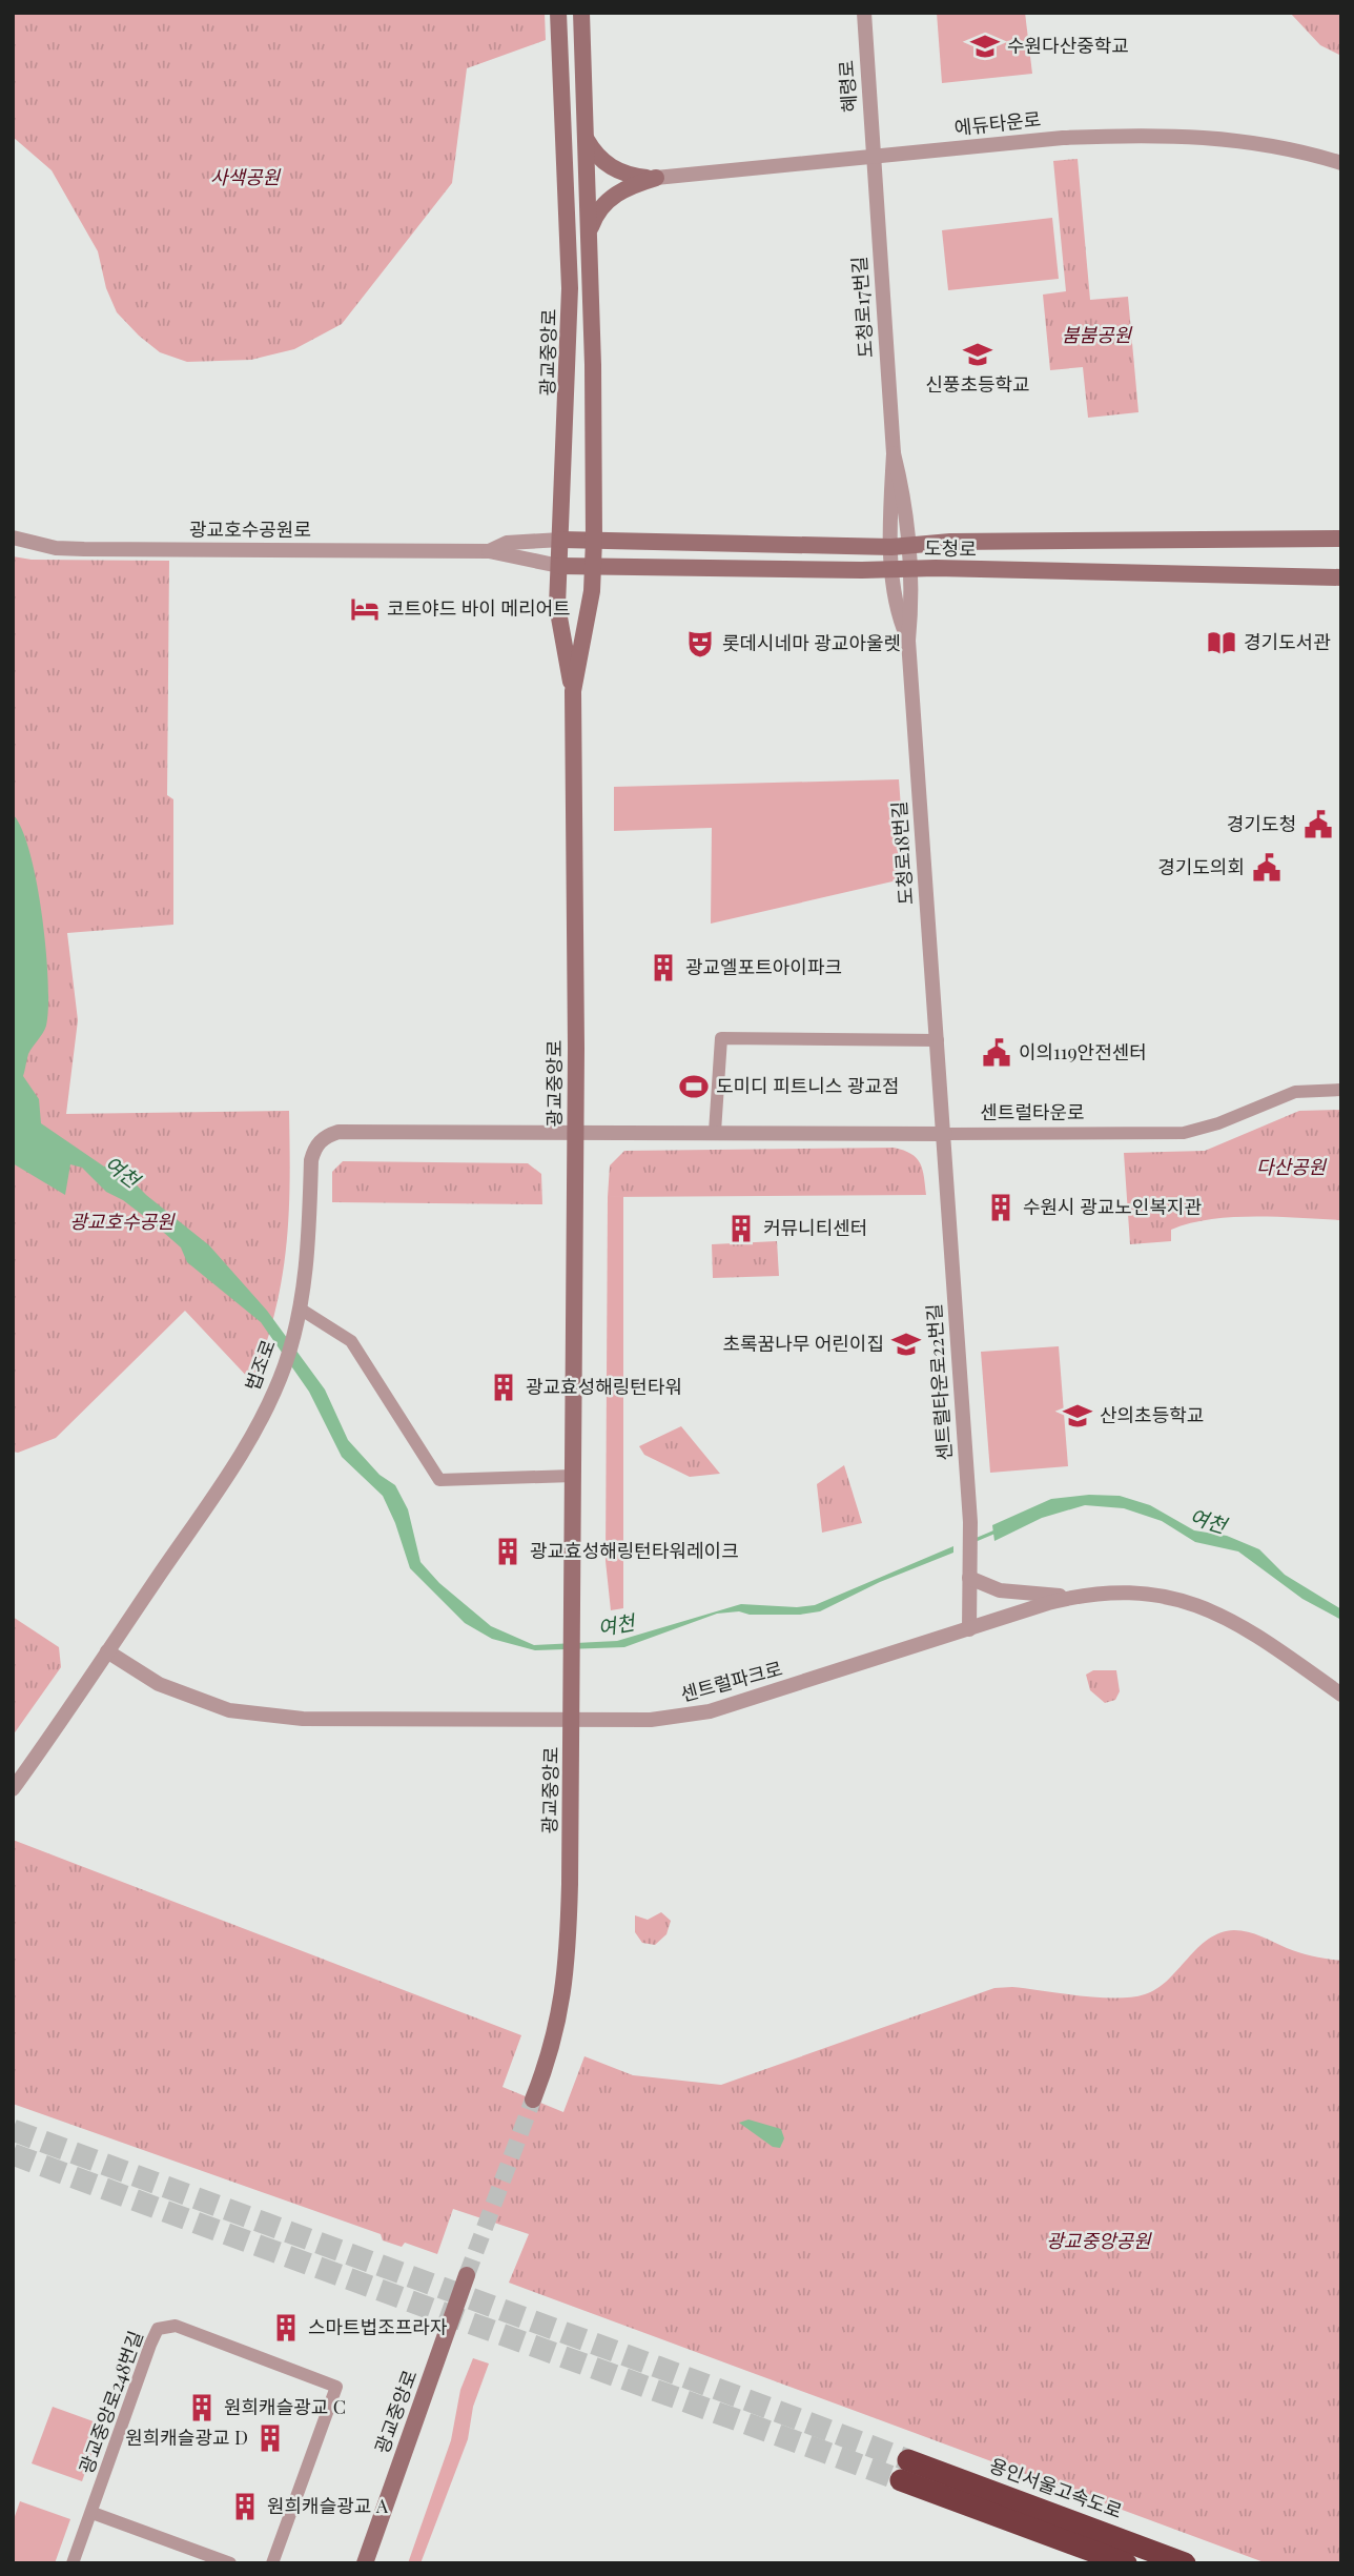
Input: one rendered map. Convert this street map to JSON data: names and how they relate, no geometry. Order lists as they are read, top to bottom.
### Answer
{
  "streets": {
    "highway": ["용인서울고속도로"],
    "main road": ["광교중앙로", "도청로"],
    "street": [
      "혜령로",
      "에듀타운로",
      "도청로17번길",
      "광교호수공원로",
      "도청로18번길",
      "센트럴타운로",
      "법조로",
      "센트럴타운로22번길",
      "센트럴파크로",
      "광교중앙로248번길"
    ]
  },
  "crossings": [
    ["혜령로", "에듀타운로"],
    ["혜령로", "도청로17번길"],
    ["에듀타운로", "도청로17번길"],
    ["도청로17번길", "도청로"],
    ["도청로17번길", "도청로18번길"],
    ["광교중앙로", "광교호수공원로"],
    ["광교중앙로", "도청로"],
    ["광교중앙로", "센트럴타운로"],
    ["광교중앙로", "법조로"],
    ["광교중앙로", "센트럴파크로"],
    ["광교호수공원로", "도청로"],
    ["도청로", "도청로18번길"],
    ["도청로18번길", "센트럴타운로"],
    ["도청로18번길", "센트럴타운로22번길"],
    ["센트럴타운로", "법조로"],
    ["센트럴타운로", "센트럴타운로22번길"],
    ["법조로", "센트럴파크로"],
    ["센트럴타운로22번길", "센트럴파크로"]
  ],
  "water": ["여천"],
  "parks": [
    "사색공원",
    "붐붐공원",
    "다산공원",
    "광교호수공원",
    "광교중앙공원"
  ],
  "places": {
    "school or university": [
      "수원다산중학교",
      "신풍초등학교",
      "초록꿈나무 어린이집",
      "산의초등학교"
    ],
    "hotel": ["코트야드 바이 메리어트"],
    "library": ["경기도서관"],
    "theatre": ["롯데시네마 광교아울렛"],
    "public building": ["경기도청", "경기도의회", "이의119안전센터"],
    "building": [
      "광교엘포트아이파크",
      "수원시 광교노인복지관",
      "커뮤니티센터",
      "광교효성해링턴타워",
      "광교효성해링턴타워레이크",
      "스마트법조프라자",
      "원희캐슬광교 C",
      "원희캐슬광교 D",
      "원희캐슬광교 A"
    ],
    "sports": ["도미디 피트니스 광교점"]
  }
}
